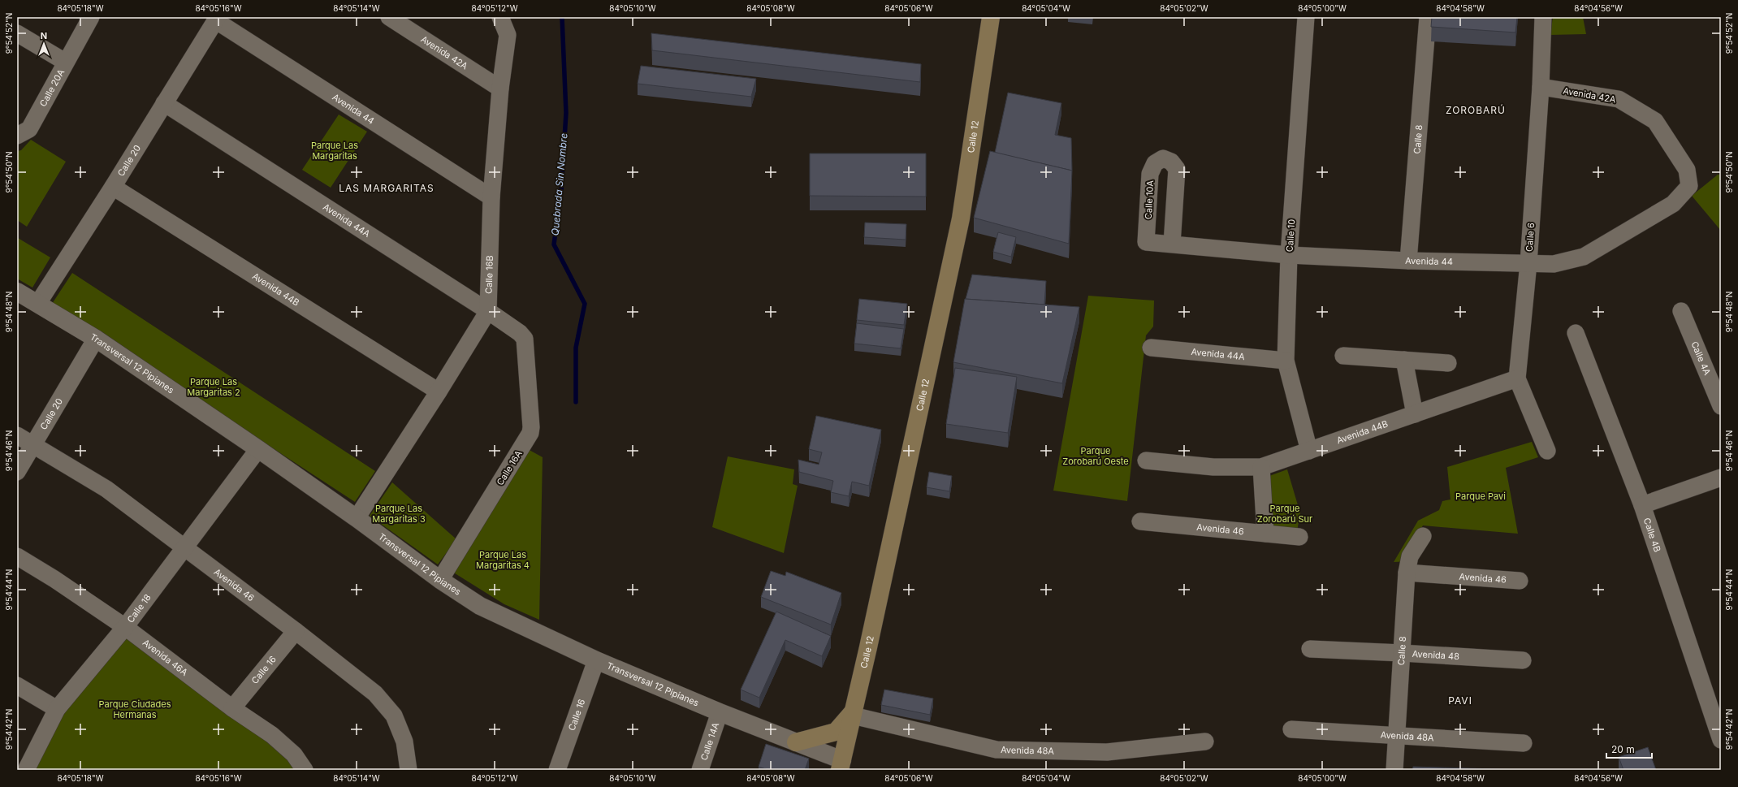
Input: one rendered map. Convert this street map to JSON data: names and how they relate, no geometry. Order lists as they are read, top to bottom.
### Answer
{
  "streets": {
    "main road": ["Calle 12"],
    "street": [
      "Avenida 42A",
      "Calle 20A",
      "Avenida 44",
      "Calle 8",
      "Calle 20",
      "Calle 10A",
      "Avenida 44A",
      "Calle 10",
      "Calle 6",
      "Calle 16B",
      "Avenida 44B",
      "Calle 4A",
      "Transversal 12 Pipianes",
      "Calle 16A",
      "Avenida 46",
      "Calle 4B",
      "Calle 18",
      "Avenida 48",
      "Avenida 46A",
      "Calle 16",
      "Avenida 48A",
      "Calle 14A"
    ]
  },
  "crossings": [
    ["Avenida 42A", "Avenida 44"],
    ["Avenida 42A", "Calle 6"],
    ["Avenida 42A", "Calle 16B"],
    ["Avenida 44", "Calle 8"],
    ["Avenida 44", "Calle 20"],
    ["Avenida 44", "Calle 10A"],
    ["Avenida 44", "Calle 10"],
    ["Avenida 44", "Calle 6"],
    ["Avenida 44", "Calle 16B"],
    ["Calle 12", "Transversal 12 Pipianes"],
    ["Calle 12", "Avenida 48A"],
    ["Calle 8", "Avenida 46"],
    ["Calle 8", "Avenida 48"],
    ["Calle 8", "Avenida 48A"],
    ["Calle 20", "Avenida 44A"],
    ["Calle 20", "Avenida 44B"],
    ["Calle 20", "Transversal 12 Pipianes"],
    ["Calle 20", "Avenida 46"],
    ["Avenida 44A", "Calle 10"],
    ["Avenida 44A", "Calle 16B"],
    ["Avenida 44A", "Calle 16A"],
    ["Calle 10", "Avenida 44B"],
    ["Calle 6", "Avenida 44B"],
    ["Transversal 12 Pipianes", "Calle 16A"],
    ["Transversal 12 Pipianes", "Calle 18"],
    ["Transversal 12 Pipianes", "Calle 16"],
    ["Transversal 12 Pipianes", "Calle 14A"],
    ["Avenida 46", "Calle 18"],
    ["Avenida 46", "Calle 16"],
    ["Calle 18", "Avenida 46A"],
    ["Avenida 46A", "Calle 16"]
  ],
  "districts": ["ZOROBARÚ", "LAS MARGARITAS", "PAVI"],
  "water": ["Quebrada Sin Nombre"],
  "parks": [
    "Parque Las Margaritas",
    "Parque Las Margaritas 2",
    "Parque Zorobarú Oeste",
    "Parque Pavi",
    "Parque Las Margaritas 3",
    "Parque Zorobarú Sur",
    "Parque Las Margaritas 4",
    "Parque Ciudades Hermanas"
  ],
  "scale_bar": "20 m",
  "north": "top",
  "coordinates": [
    "84°05'18\"W",
    "84°05'16\"W",
    "84°05'14\"W",
    "84°05'12\"W",
    "84°05'10\"W",
    "84°05'08\"W",
    "84°05'06\"W",
    "84°05'04\"W",
    "84°05'02\"W",
    "84°05'00\"W",
    "84°04'58\"W",
    "84°04'56\"W",
    "9°54'52\"N",
    "9°54'50\"N",
    "9°54'48\"N",
    "9°54'46\"N",
    "9°54'44\"N",
    "9°54'42\"N"
  ]
}
